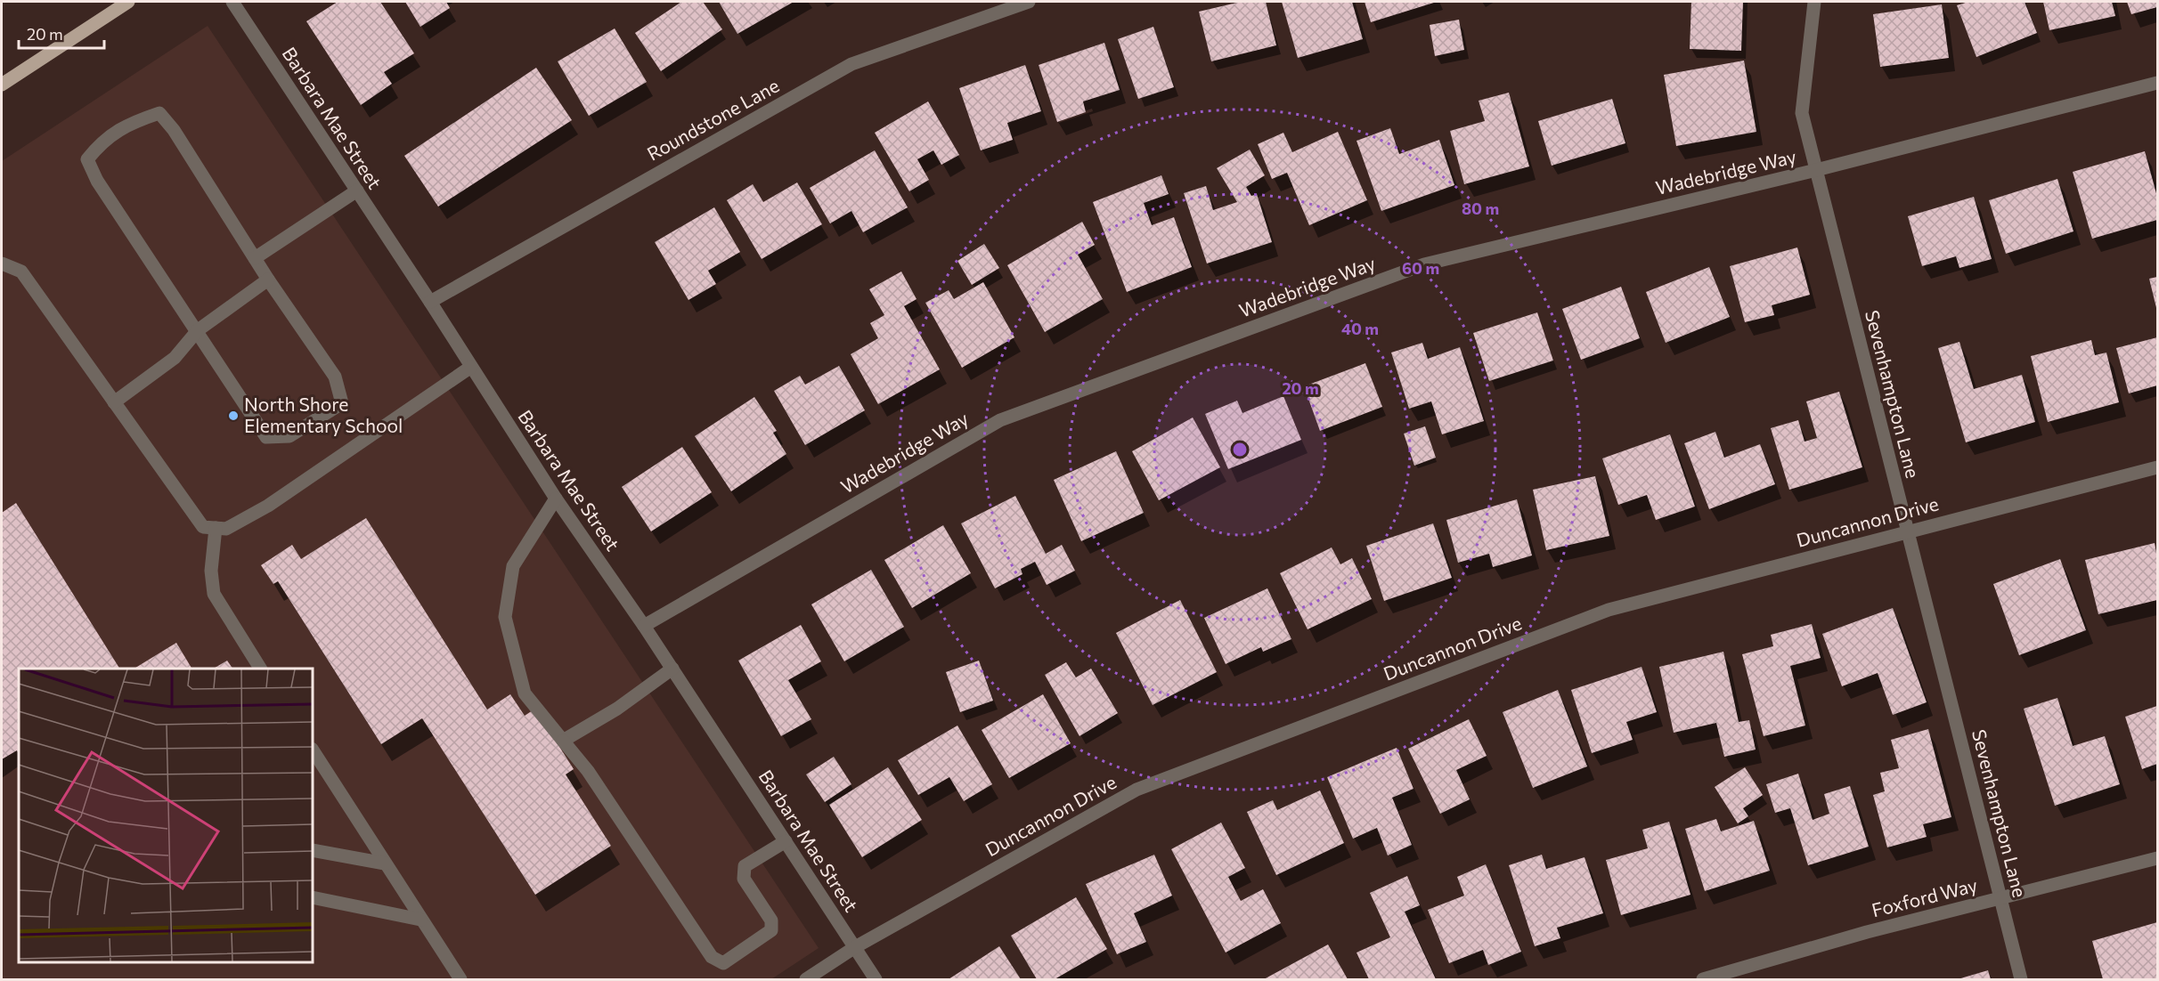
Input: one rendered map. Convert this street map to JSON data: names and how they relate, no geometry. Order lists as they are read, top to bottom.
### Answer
{
  "streets": {
    "street": [
      "Barbara Mae Street",
      "Roundstone Lane",
      "Wadebridge Way",
      "Sevenhampton Lane",
      "Duncannon Drive",
      "Foxford Way"
    ]
  },
  "crossings": [
    ["Barbara Mae Street", "Roundstone Lane"],
    ["Barbara Mae Street", "Wadebridge Way"],
    ["Barbara Mae Street", "Duncannon Drive"],
    ["Wadebridge Way", "Sevenhampton Lane"],
    ["Sevenhampton Lane", "Duncannon Drive"],
    ["Sevenhampton Lane", "Foxford Way"]
  ],
  "places": ["North Shore Elementary School"],
  "scale_bar": "20 m",
  "rings": [
    "80 m",
    "60 m",
    "40 m",
    "20 m"
  ]
}
